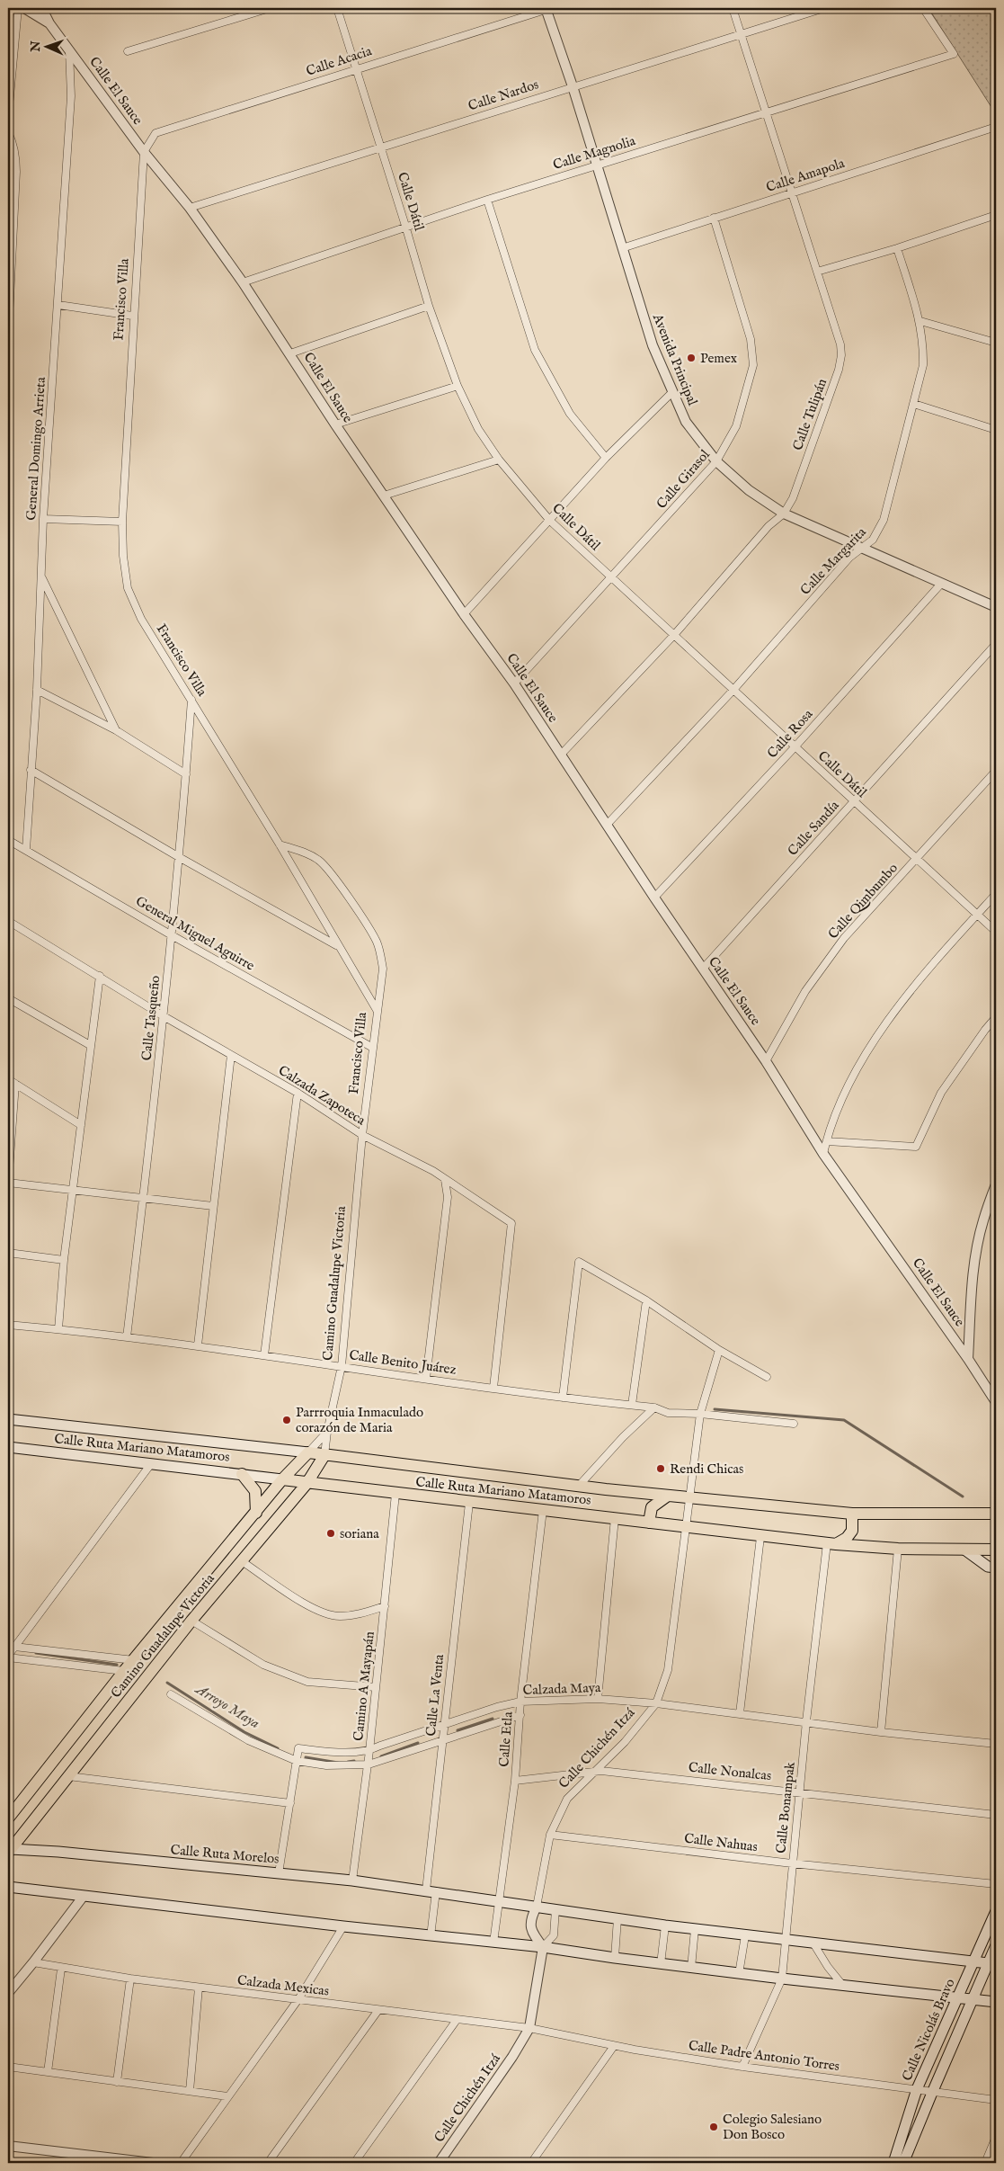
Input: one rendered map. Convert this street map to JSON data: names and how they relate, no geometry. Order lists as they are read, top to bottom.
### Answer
{
  "streets": {
    "main road": [
      "Camino Guadalupe Victoria",
      "Calle Ruta Mariano Matamoros",
      "Calle Ruta Morelos",
      "Calle Nicolás Bravo"
    ],
    "street": [
      "Calle Acacia",
      "Calle El Sauce",
      "Calle Nardos",
      "Calle Magnolia",
      "Calle Amapola",
      "Calle Dátil",
      "Francisco Villa",
      "Avenida Principal",
      "Calle Tulipán",
      "General Domingo Arrieta",
      "Calle Girasol",
      "Calle Margarita",
      "Calle Rosa",
      "Calle Sandía",
      "Calle Qimbumbo",
      "General Miguel Aguirre",
      "Calle Tasqueño",
      "Calzada Zapoteca",
      "Calle Benito Juárez",
      "Camino A Mayapán",
      "Calzada Maya",
      "Calle La Venta",
      "Calle Etla",
      "Calle Chichén Itzá",
      "Calle Nonalcas",
      "Calle Bonampak",
      "Calle Nahuas",
      "Calzada Mexicas",
      "Calle Padre Antonio Torres"
    ]
  },
  "crossings": [
    ["Calle Acacia", "Calle El Sauce"],
    ["Calle Acacia", "Calle Dátil"],
    ["Calle Acacia", "Francisco Villa"],
    ["Calle Acacia", "Avenida Principal"],
    ["Calle El Sauce", "Calle Nardos"],
    ["Calle El Sauce", "Calle Magnolia"],
    ["Calle El Sauce", "Francisco Villa"],
    ["Calle El Sauce", "Calle Tulipán"],
    ["Calle El Sauce", "General Domingo Arrieta"],
    ["Calle El Sauce", "Calle Girasol"],
    ["Calle El Sauce", "Calle Margarita"],
    ["Calle El Sauce", "Calle Rosa"],
    ["Calle El Sauce", "Calle Sandía"],
    ["Calle El Sauce", "Calle Qimbumbo"],
    ["Calle Nardos", "Calle Dátil"],
    ["Calle Nardos", "Avenida Principal"],
    ["Calle Nardos", "Calle Tulipán"],
    ["Calle Magnolia", "Calle Dátil"],
    ["Calle Magnolia", "Avenida Principal"],
    ["Calle Magnolia", "Calle Tulipán"],
    ["Calle Amapola", "Avenida Principal"],
    ["Calle Amapola", "Calle Tulipán"],
    ["Calle Amapola", "Calle Girasol"],
    ["Calle Dátil", "Calle Tulipán"],
    ["Calle Dátil", "Calle Girasol"],
    ["Calle Dátil", "Calle Margarita"],
    ["Calle Dátil", "Calle Rosa"],
    ["Calle Dátil", "Calle Sandía"],
    ["Calle Dátil", "Calle Qimbumbo"],
    ["Francisco Villa", "General Miguel Aguirre"],
    ["Francisco Villa", "Calle Tasqueño"],
    ["Francisco Villa", "Calzada Zapoteca"],
    ["Francisco Villa", "Camino Guadalupe Victoria"],
    ["Avenida Principal", "Calle Tulipán"],
    ["Avenida Principal", "Calle Girasol"],
    ["Avenida Principal", "Calle Margarita"],
    ["Avenida Principal", "Calle Rosa"],
    ["General Domingo Arrieta", "General Miguel Aguirre"],
    ["General Miguel Aguirre", "Calle Tasqueño"],
    ["Calle Tasqueño", "Calzada Zapoteca"],
    ["Calle Tasqueño", "Calle Benito Juárez"],
    ["Calzada Zapoteca", "Camino Guadalupe Victoria"],
    ["Calzada Zapoteca", "Calle Benito Juárez"],
    ["Camino Guadalupe Victoria", "Calle Benito Juárez"],
    ["Camino Guadalupe Victoria", "Calle Ruta Mariano Matamoros"],
    ["Camino Guadalupe Victoria", "Calle Ruta Morelos"],
    ["Calle Benito Juárez", "Calle Chichén Itzá"],
    ["Calle Ruta Mariano Matamoros", "Camino A Mayapán"],
    ["Calle Ruta Mariano Matamoros", "Calle La Venta"],
    ["Calle Ruta Mariano Matamoros", "Calle Etla"],
    ["Calle Ruta Mariano Matamoros", "Calle Chichén Itzá"],
    ["Calle Ruta Mariano Matamoros", "Calle Bonampak"],
    ["Camino A Mayapán", "Calzada Maya"],
    ["Camino A Mayapán", "Calle Ruta Morelos"],
    ["Calzada Maya", "Calle La Venta"],
    ["Calzada Maya", "Calle Etla"],
    ["Calzada Maya", "Calle Chichén Itzá"],
    ["Calzada Maya", "Calle Bonampak"],
    ["Calle La Venta", "Calle Ruta Morelos"],
    ["Calle Etla", "Calle Nonalcas"],
    ["Calle Etla", "Calle Ruta Morelos"],
    ["Calle Chichén Itzá", "Calle Nonalcas"],
    ["Calle Chichén Itzá", "Calle Nahuas"],
    ["Calle Chichén Itzá", "Calle Ruta Morelos"],
    ["Calle Chichén Itzá", "Calzada Mexicas"],
    ["Calle Chichén Itzá", "Calle Padre Antonio Torres"],
    ["Calle Nonalcas", "Calle Bonampak"],
    ["Calle Bonampak", "Calle Nahuas"],
    ["Calle Bonampak", "Calle Ruta Morelos"],
    ["Calle Bonampak", "Calle Padre Antonio Torres"],
    ["Calle Ruta Morelos", "Calle Nicolás Bravo"],
    ["Calzada Mexicas", "Calle Padre Antonio Torres"],
    ["Calle Nicolás Bravo", "Calle Padre Antonio Torres"]
  ],
  "water": ["Arroyo Maya"],
  "places": [
    "Pemex",
    "Parrroquia Inmaculado corazón de Maria",
    "Rendi Chicas",
    "soriana",
    "Colegio Salesiano Don Bosco"
  ],
  "north": "left"
}
